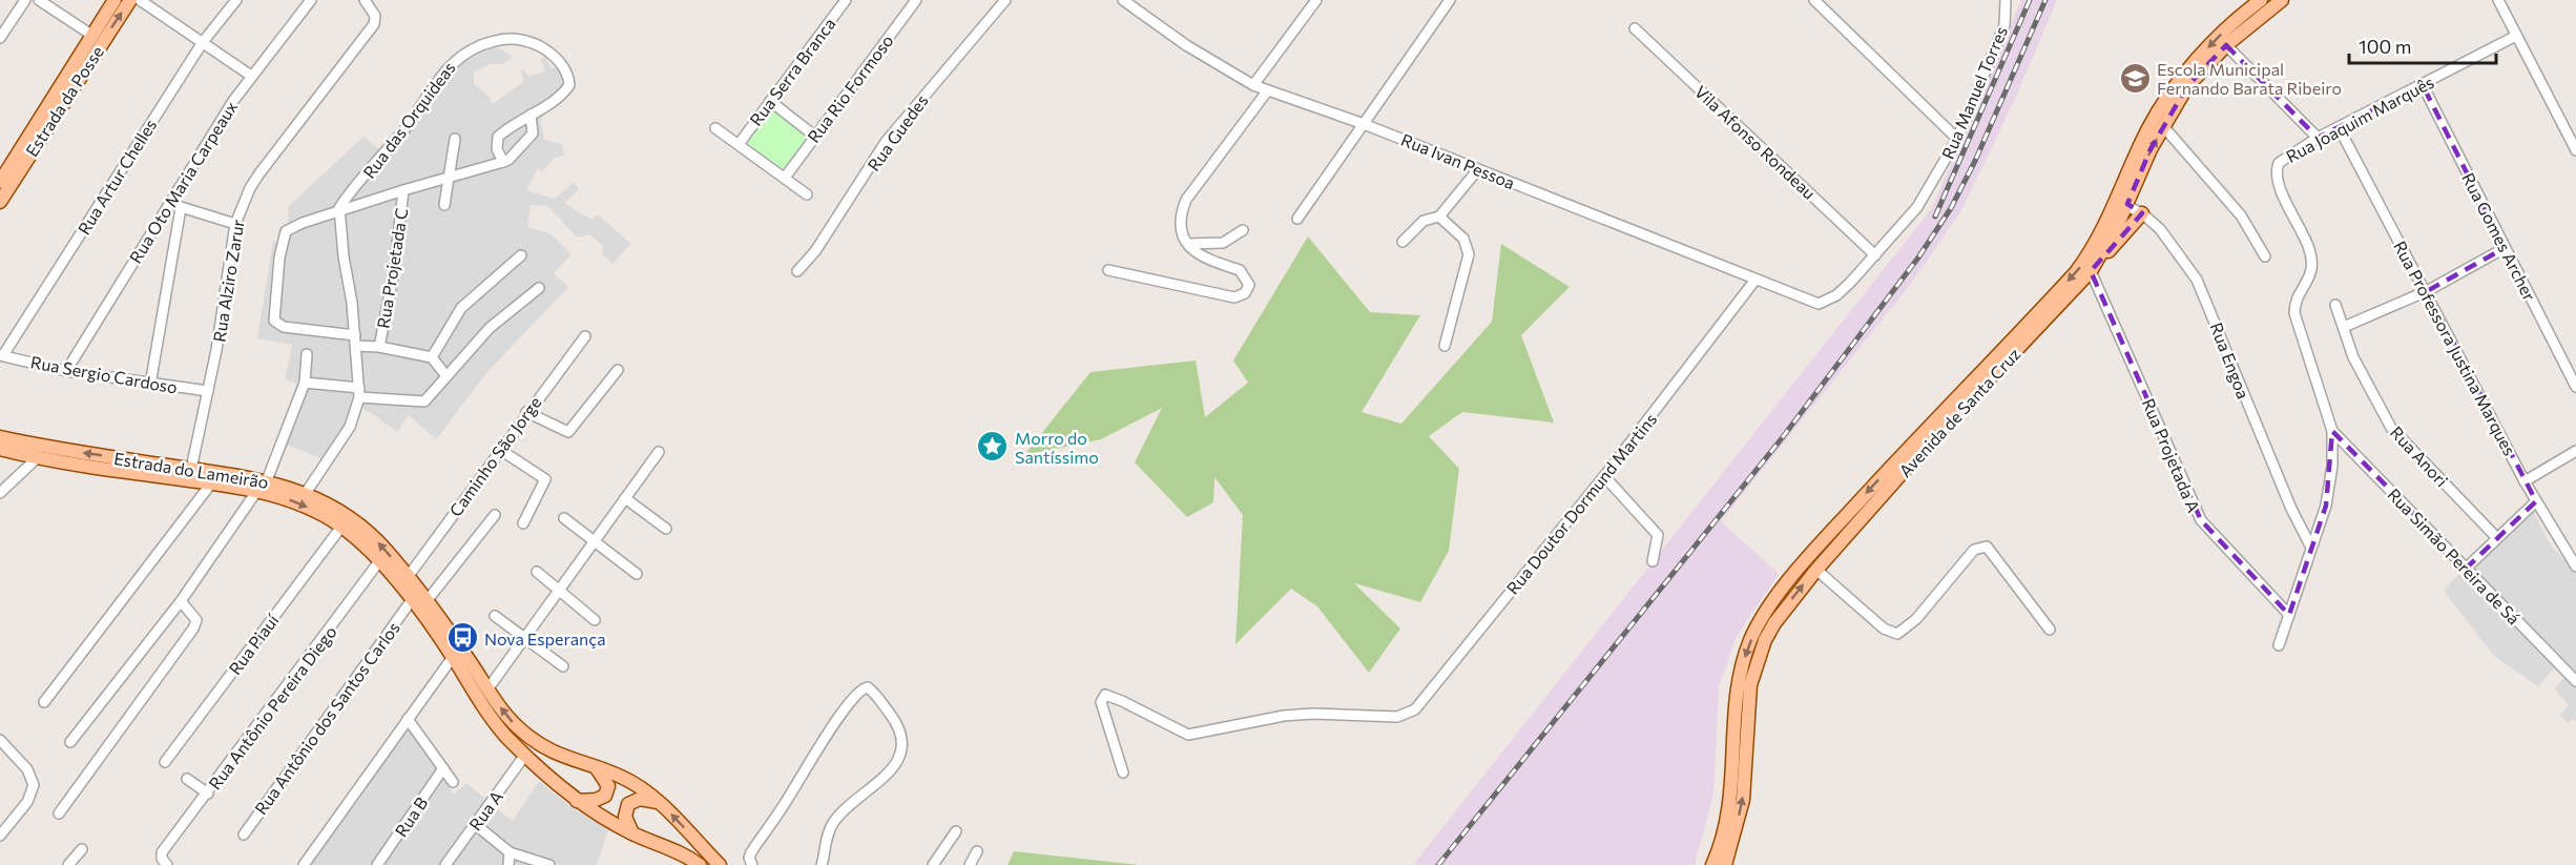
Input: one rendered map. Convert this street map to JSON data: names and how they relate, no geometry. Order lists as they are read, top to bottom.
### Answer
{
  "streets": {
    "main road": ["Estrada da Posse", "Avenida de Santa Cruz", "Estrada do Lameirão"],
    "street": [
      "Rua Serra Branca",
      "Rua Rio Formoso",
      "Rua Manuel Torres",
      "Rua Joaquim Marquês",
      "Rua das Orquideas",
      "Rua Guedes",
      "Vila Afonso Rondeau",
      "Rua Ivan Pessoa",
      "Rua Artur Chelles",
      "Rua Oto Maria Carpeaux",
      "Rua Gomes Archer",
      "Rua Projetada C",
      "Rua Alziro Zarur",
      "Rua Professora Justina Marques",
      "Rua Engoa",
      "Rua Sergio Cardoso",
      "Rua Projetada A",
      "Caminho São Jorge",
      "Rua Anori",
      "Rua Doutor Dormund Martins",
      "Rua Simão Pereira de Sá",
      "Rua Piauí",
      "Rua Antônio Pereira Diego",
      "Rua Antônio dos Santos Carlos",
      "Rua A",
      "Rua B"
    ]
  },
  "crossings": [
    ["Rua Manuel Torres", "Vila Afonso Rondeau"],
    ["Rua Manuel Torres", "Rua Ivan Pessoa"],
    ["Rua Joaquim Marquês", "Rua Gomes Archer"],
    ["Rua Joaquim Marquês", "Rua Professora Justina Marques"],
    ["Rua Joaquim Marquês", "Rua Simão Pereira de Sá"],
    ["Rua Ivan Pessoa", "Rua Doutor Dormund Martins"],
    ["Rua Artur Chelles", "Rua Sergio Cardoso"],
    ["Rua Oto Maria Carpeaux", "Rua Sergio Cardoso"],
    ["Rua Alziro Zarur", "Rua Sergio Cardoso"],
    ["Rua Alziro Zarur", "Estrada do Lameirão"],
    ["Rua Engoa", "Avenida de Santa Cruz"],
    ["Avenida de Santa Cruz", "Rua Projetada A"],
    ["Caminho São Jorge", "Estrada do Lameirão"],
    ["Estrada do Lameirão", "Rua Piauí"],
    ["Estrada do Lameirão", "Rua Antônio Pereira Diego"],
    ["Estrada do Lameirão", "Rua Antônio dos Santos Carlos"],
    ["Estrada do Lameirão", "Rua A"]
  ],
  "places": {
    "school or university": ["Escola Municipal Fernando Barata Ribeiro"],
    "place": ["Morro do Santíssimo"],
    "bus stop": ["Nova Esperança"]
  },
  "scale_bar": "100 m"
}
